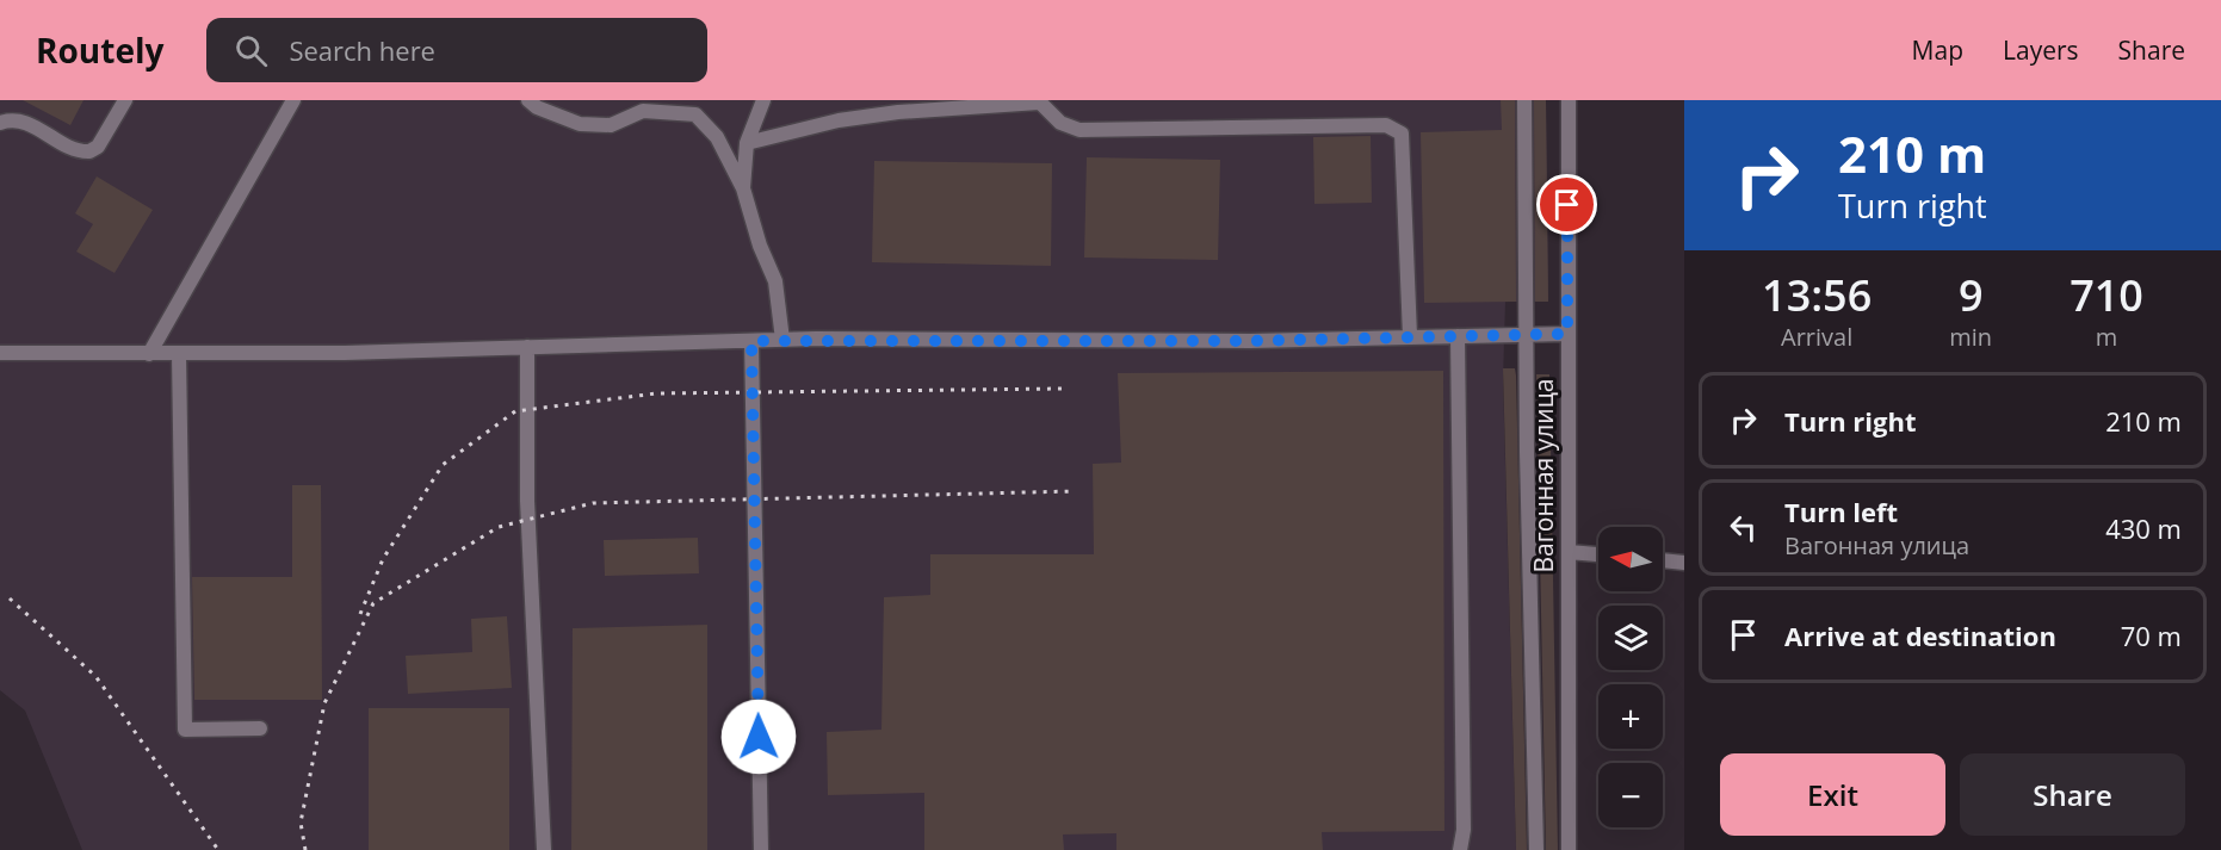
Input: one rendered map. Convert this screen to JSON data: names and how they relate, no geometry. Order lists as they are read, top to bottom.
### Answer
{
  "streets": {
    "street": ["Вагонная улица"]
  },
  "north": "left",
  "page": {
    "header": "Routely",
    "search": "Search here",
    "nav": ["Map", "Layers", "Share"],
    "turn": ["210 m", "Turn right"],
    "eta": [
      "13:56",
      "Arrival",
      "9",
      "min",
      "710",
      "m"
    ],
    "list": [
      {
        "name": "Turn right",
        "value": "210 m"
      },
      {
        "name": "Turn left",
        "note": "Вагонная улица",
        "value": "430 m"
      },
      {
        "name": "Arrive at destination",
        "value": "70 m"
      }
    ],
    "map_buttons": ["+", "−"],
    "buttons": ["Exit", "Share"]
  }
}
